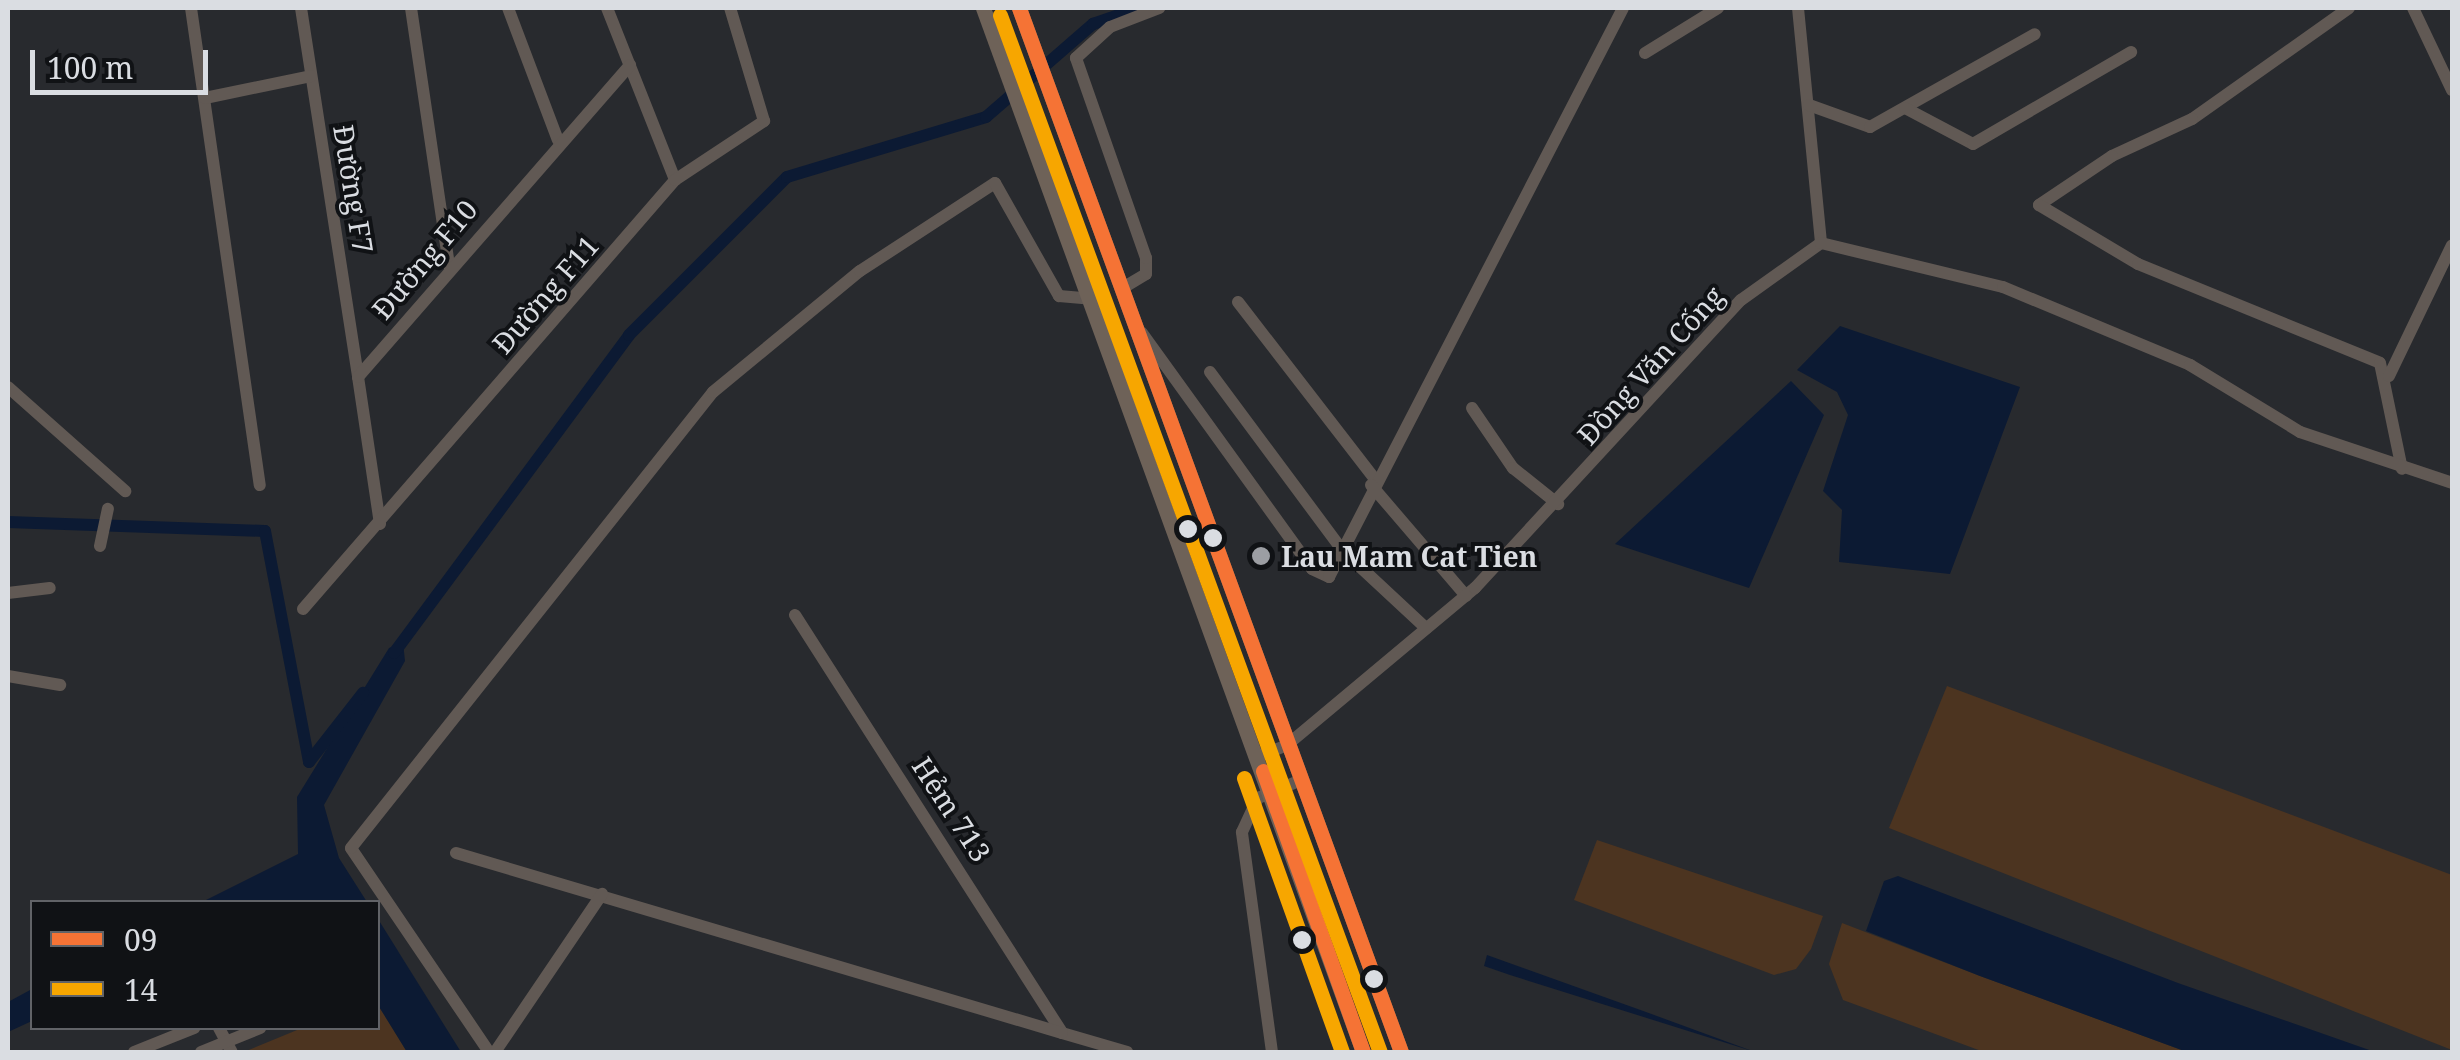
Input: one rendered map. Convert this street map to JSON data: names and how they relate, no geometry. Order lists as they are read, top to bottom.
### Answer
{
  "streets": {
    "street": [
      "Đường F7",
      "Đường F10",
      "Đường F11",
      "Đồng Văn Cống",
      "Hẻm 713"
    ]
  },
  "crossings": [
    ["Đường F7", "Đường F10"]
  ],
  "places": ["Lau Mam Cat Tien"],
  "lines": ["transit line 09", "transit line 14"],
  "legend": ["09", "14"],
  "scale_bar": "100 m"
}
